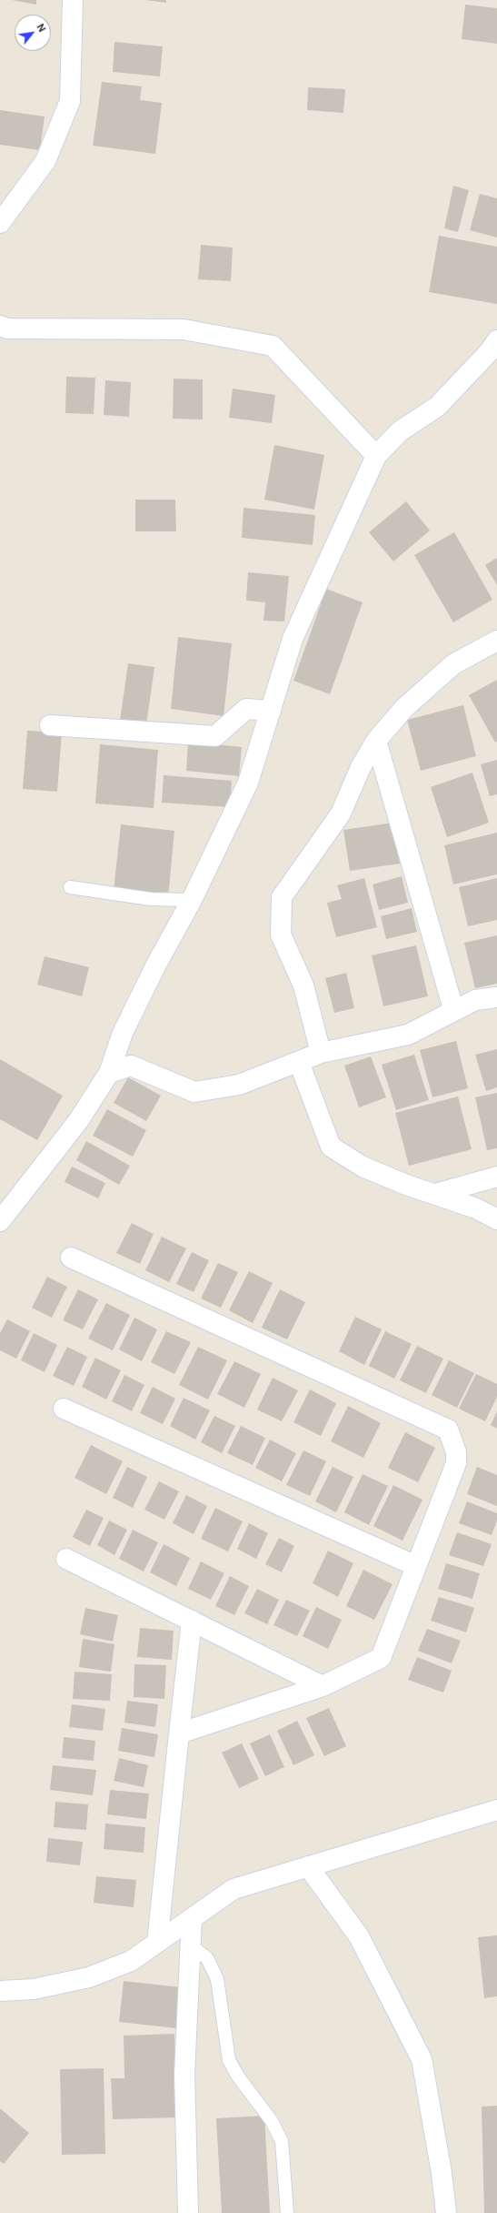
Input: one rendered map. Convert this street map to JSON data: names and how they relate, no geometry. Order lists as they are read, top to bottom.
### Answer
{
  "north": "top right"
}
